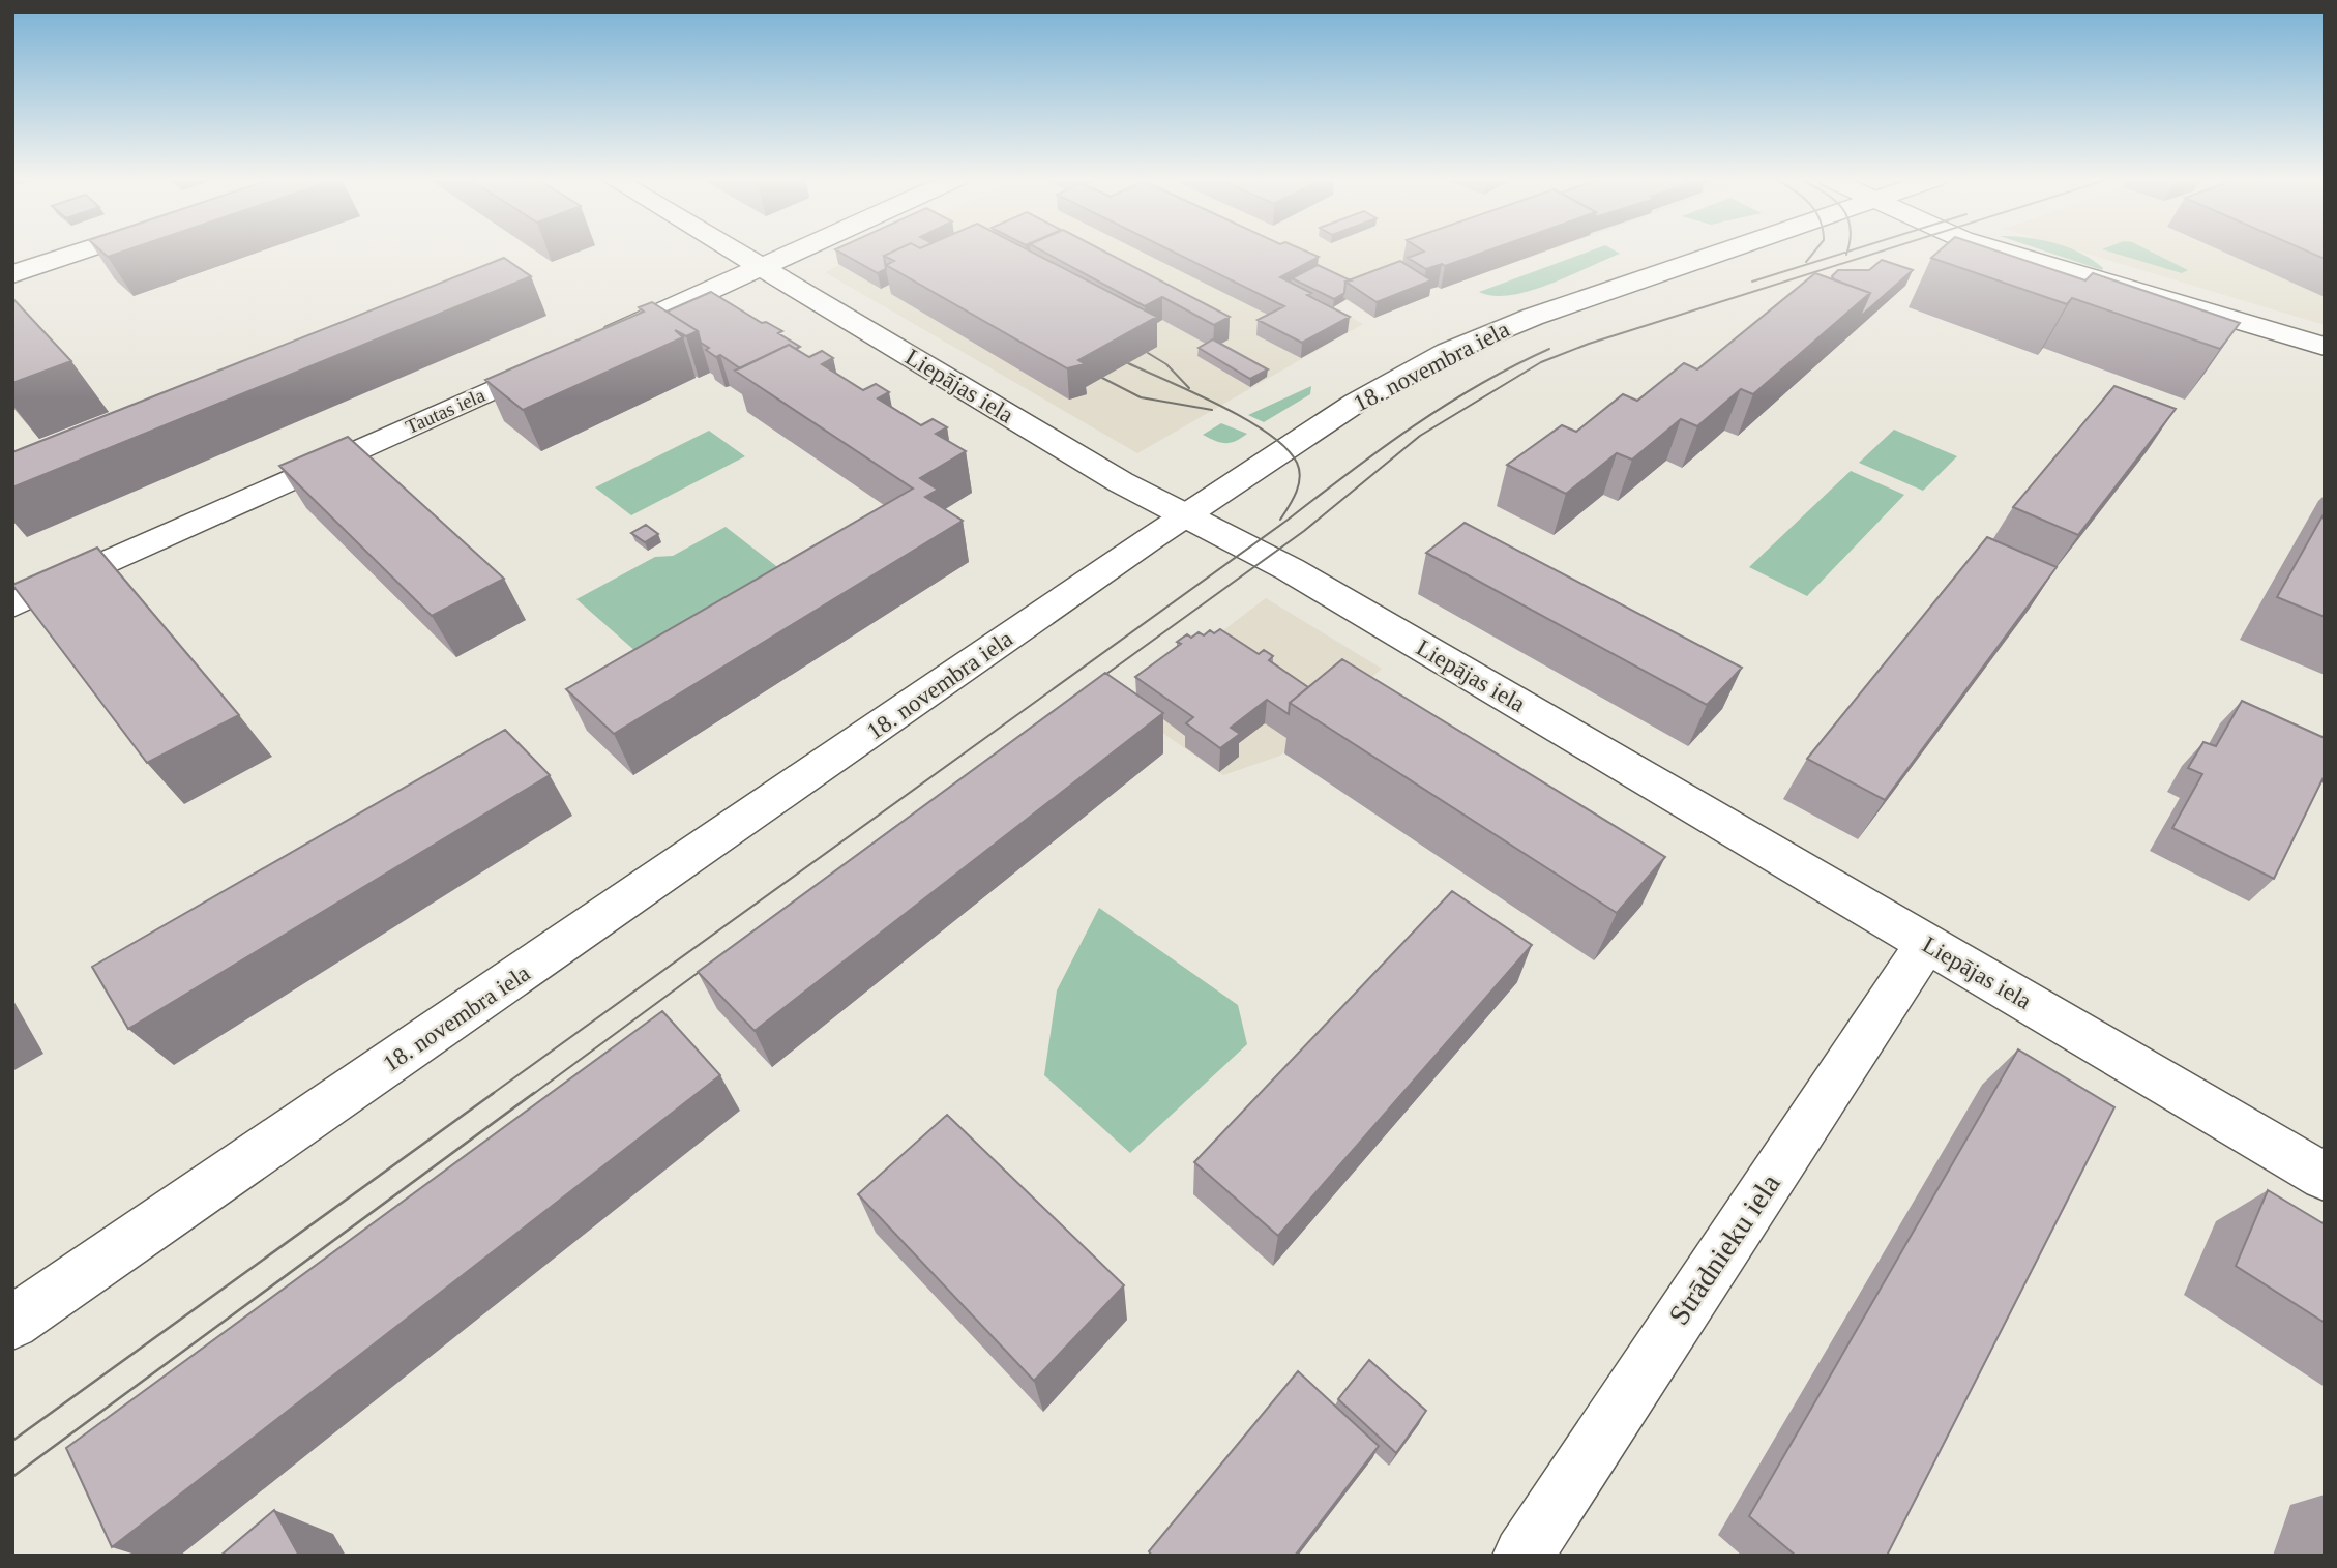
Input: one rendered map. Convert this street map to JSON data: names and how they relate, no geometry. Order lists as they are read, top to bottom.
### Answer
{
  "streets": {
    "street": [
      "18. novembra iela",
      "Liepājas iela",
      "Tautas iela",
      "Strādnieku iela"
    ]
  },
  "crossings": [
    ["18. novembra iela", "Liepājas iela"],
    ["Liepājas iela", "Tautas iela"],
    ["Liepājas iela", "Strādnieku iela"]
  ]
}
